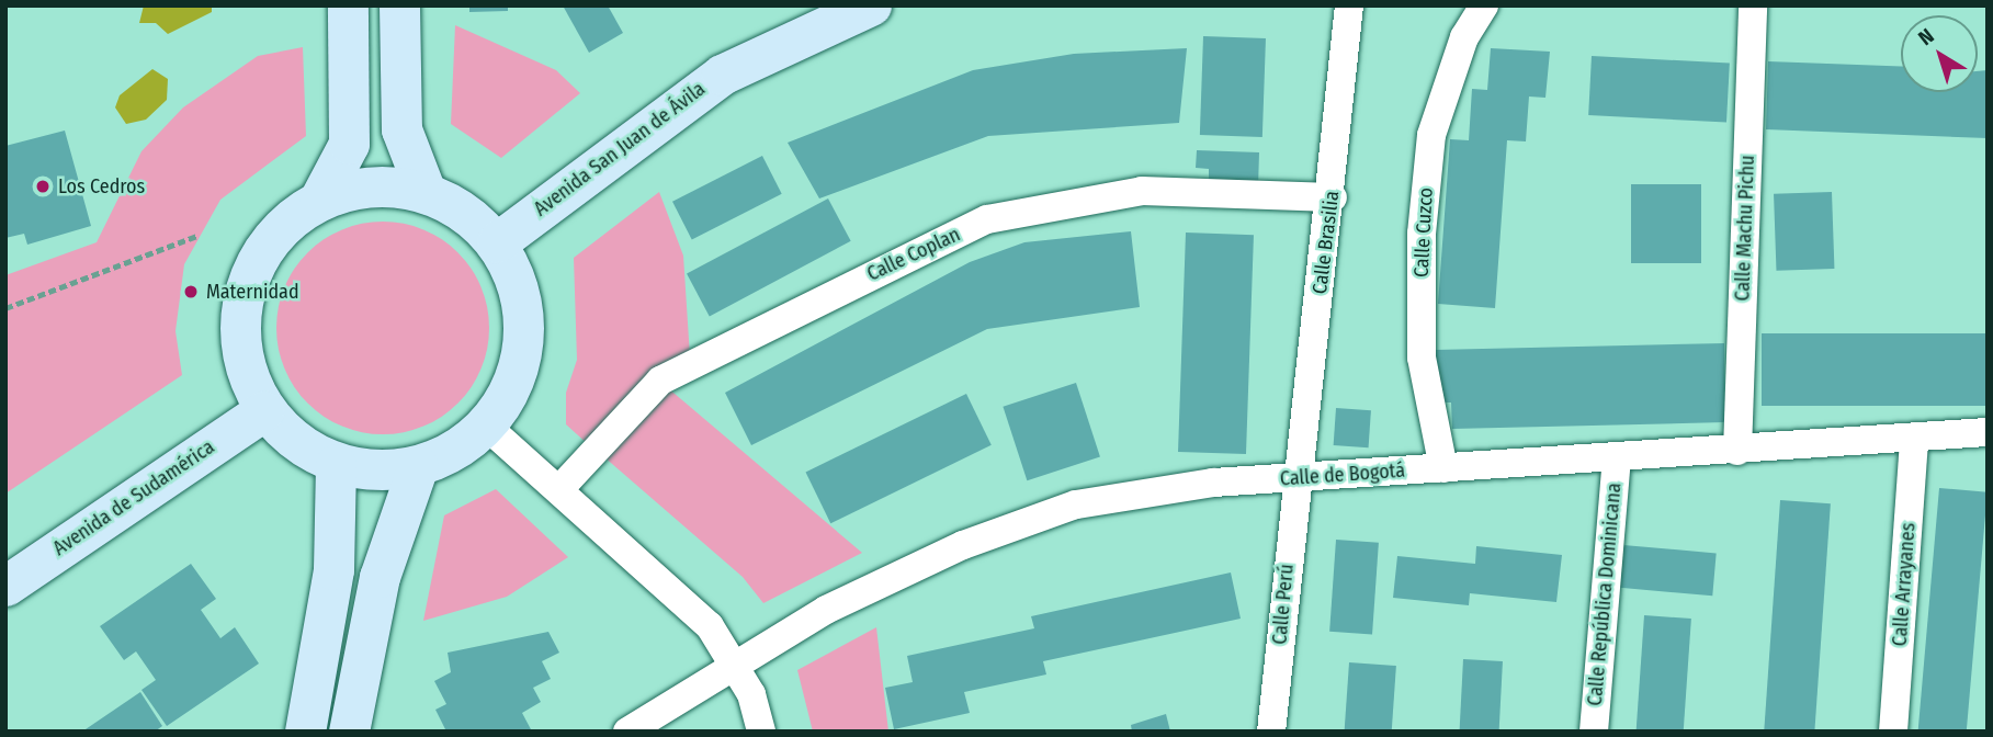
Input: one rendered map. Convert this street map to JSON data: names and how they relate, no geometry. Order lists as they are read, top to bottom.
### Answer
{
  "streets": {
    "street": [
      "Avenida San Juan de Ávila",
      "Calle Machu Pichu",
      "Calle Cuzco",
      "Calle Brasilia",
      "Calle Coplan",
      "Calle de Bogotá",
      "Avenida de Sudamérica",
      "Calle Arrayanes",
      "Calle República Dominicana",
      "Calle Perú"
    ]
  },
  "crossings": [
    ["Calle Machu Pichu", "Calle de Bogotá"],
    ["Calle Cuzco", "Calle de Bogotá"],
    ["Calle Brasilia", "Calle Coplan"],
    ["Calle Brasilia", "Calle de Bogotá"],
    ["Calle Brasilia", "Calle Perú"],
    ["Calle de Bogotá", "Calle Arrayanes"],
    ["Calle de Bogotá", "Calle República Dominicana"],
    ["Calle de Bogotá", "Calle Perú"]
  ],
  "places": ["Los Cedros", "Maternidad"],
  "north": "top left"
}
